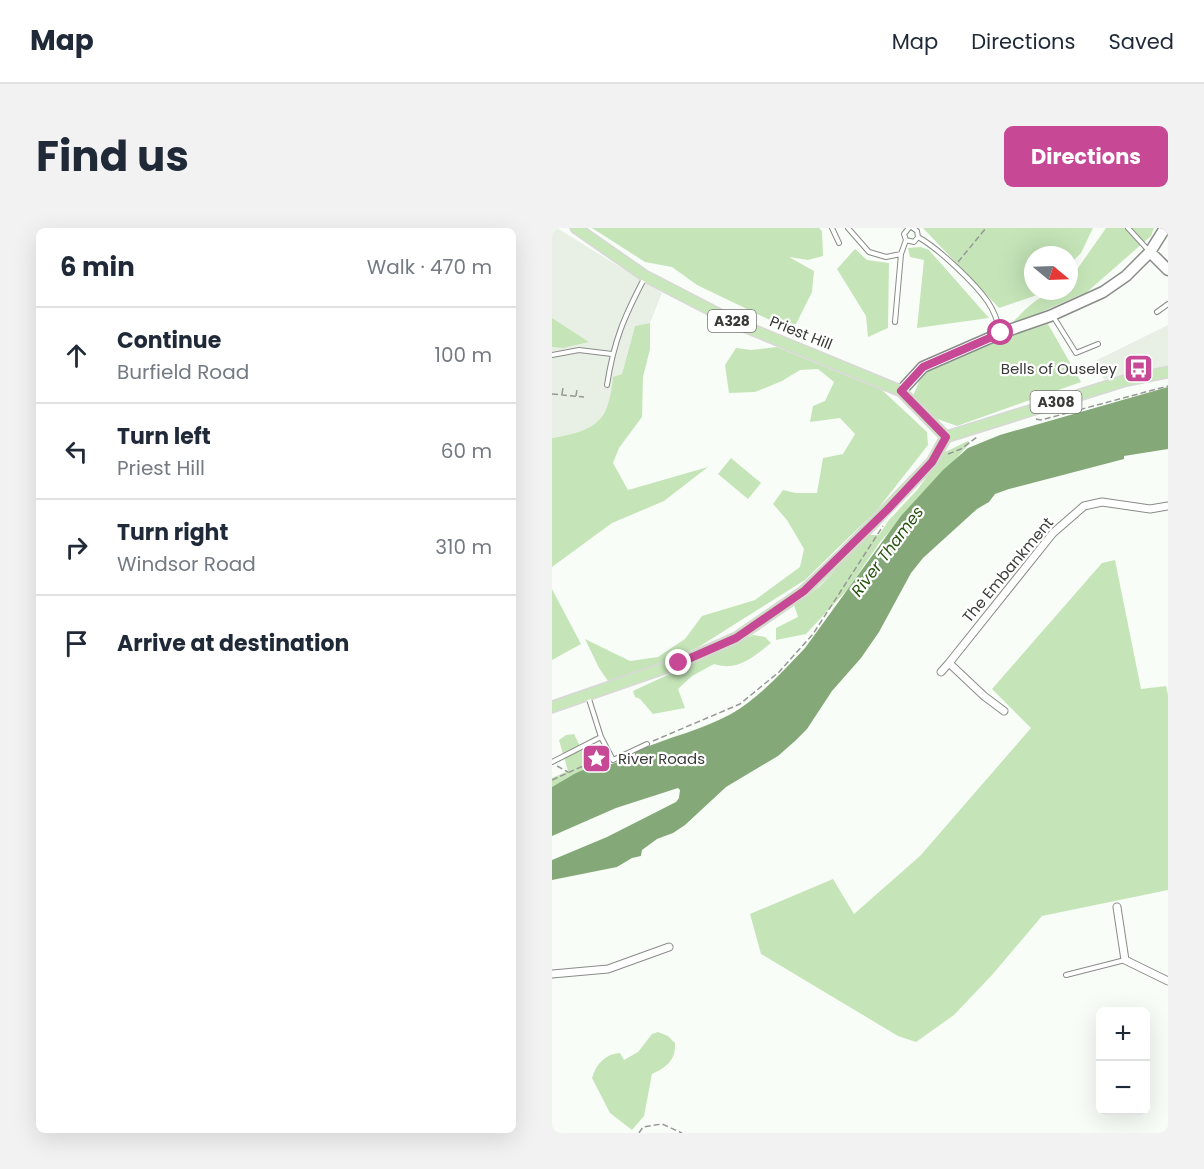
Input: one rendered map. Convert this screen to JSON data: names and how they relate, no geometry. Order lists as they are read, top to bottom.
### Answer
{
  "streets": {
    "main road": ["A328", "Priest Hill", "A308"],
    "street": ["The Embankment"]
  },
  "crossings": [
    ["Priest Hill", "A308"]
  ],
  "water": ["River Thames"],
  "places": {
    "bus stop": ["Bells of Ouseley"],
    "place": ["River Roads"]
  },
  "north": "right",
  "page": {
    "header": "Map",
    "nav": ["Map", "Directions", "Saved"],
    "title": "Find us",
    "buttons": "Directions",
    "heading": ["6 min", "Walk · 470 m"],
    "list": [
      ["Continue", "Burfield Road", "100 m"],
      ["Turn left", "Priest Hill", "60 m"],
      ["Turn right", "Windsor Road", "310 m"],
      "Arrive at destination"
    ],
    "map_buttons": ["+", "−"]
  }
}
